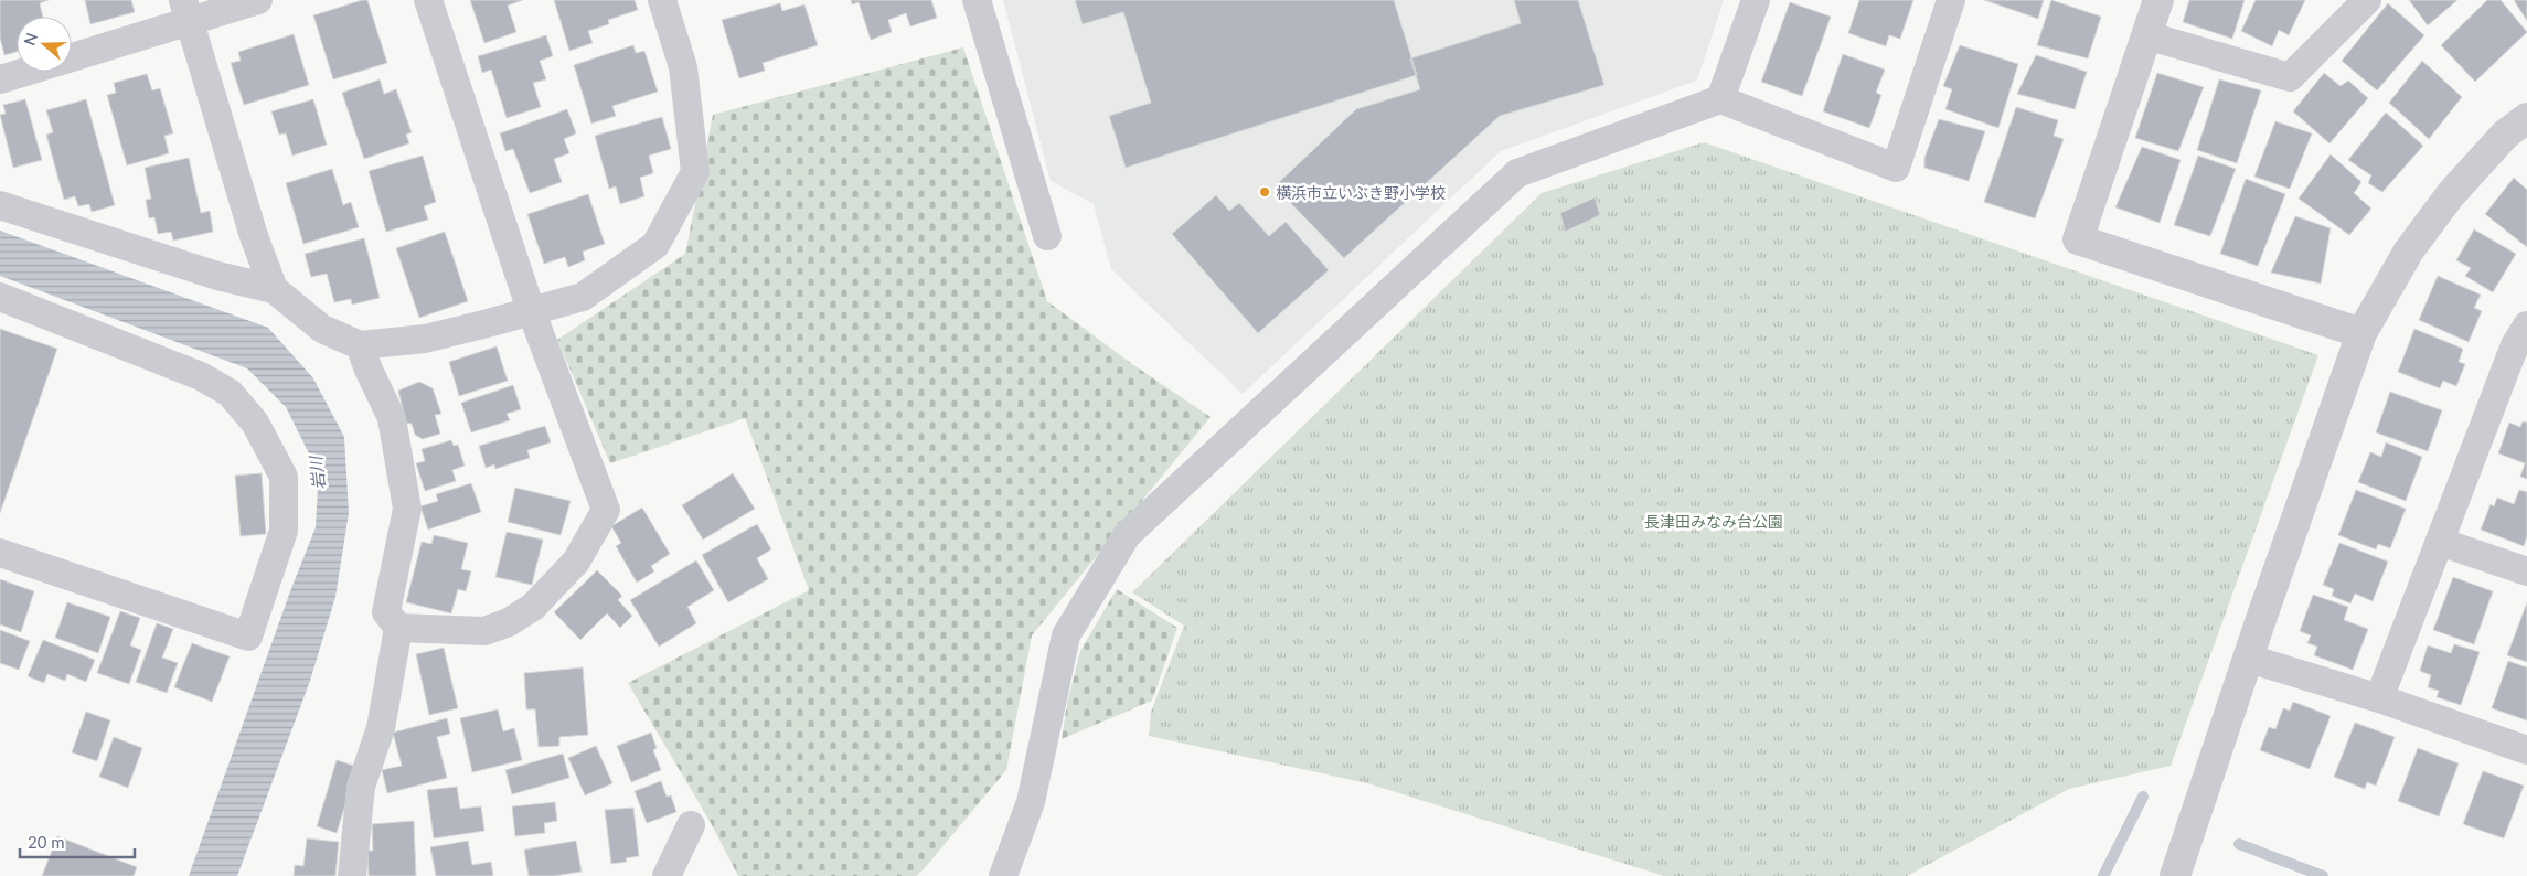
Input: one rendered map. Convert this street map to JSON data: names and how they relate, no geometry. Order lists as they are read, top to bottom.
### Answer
{
  "water": ["岩川"],
  "parks": ["長津田みなみ台公園"],
  "places": ["横浜市立いぶき野小学校"],
  "scale_bar": "20 m",
  "north": "left"
}
